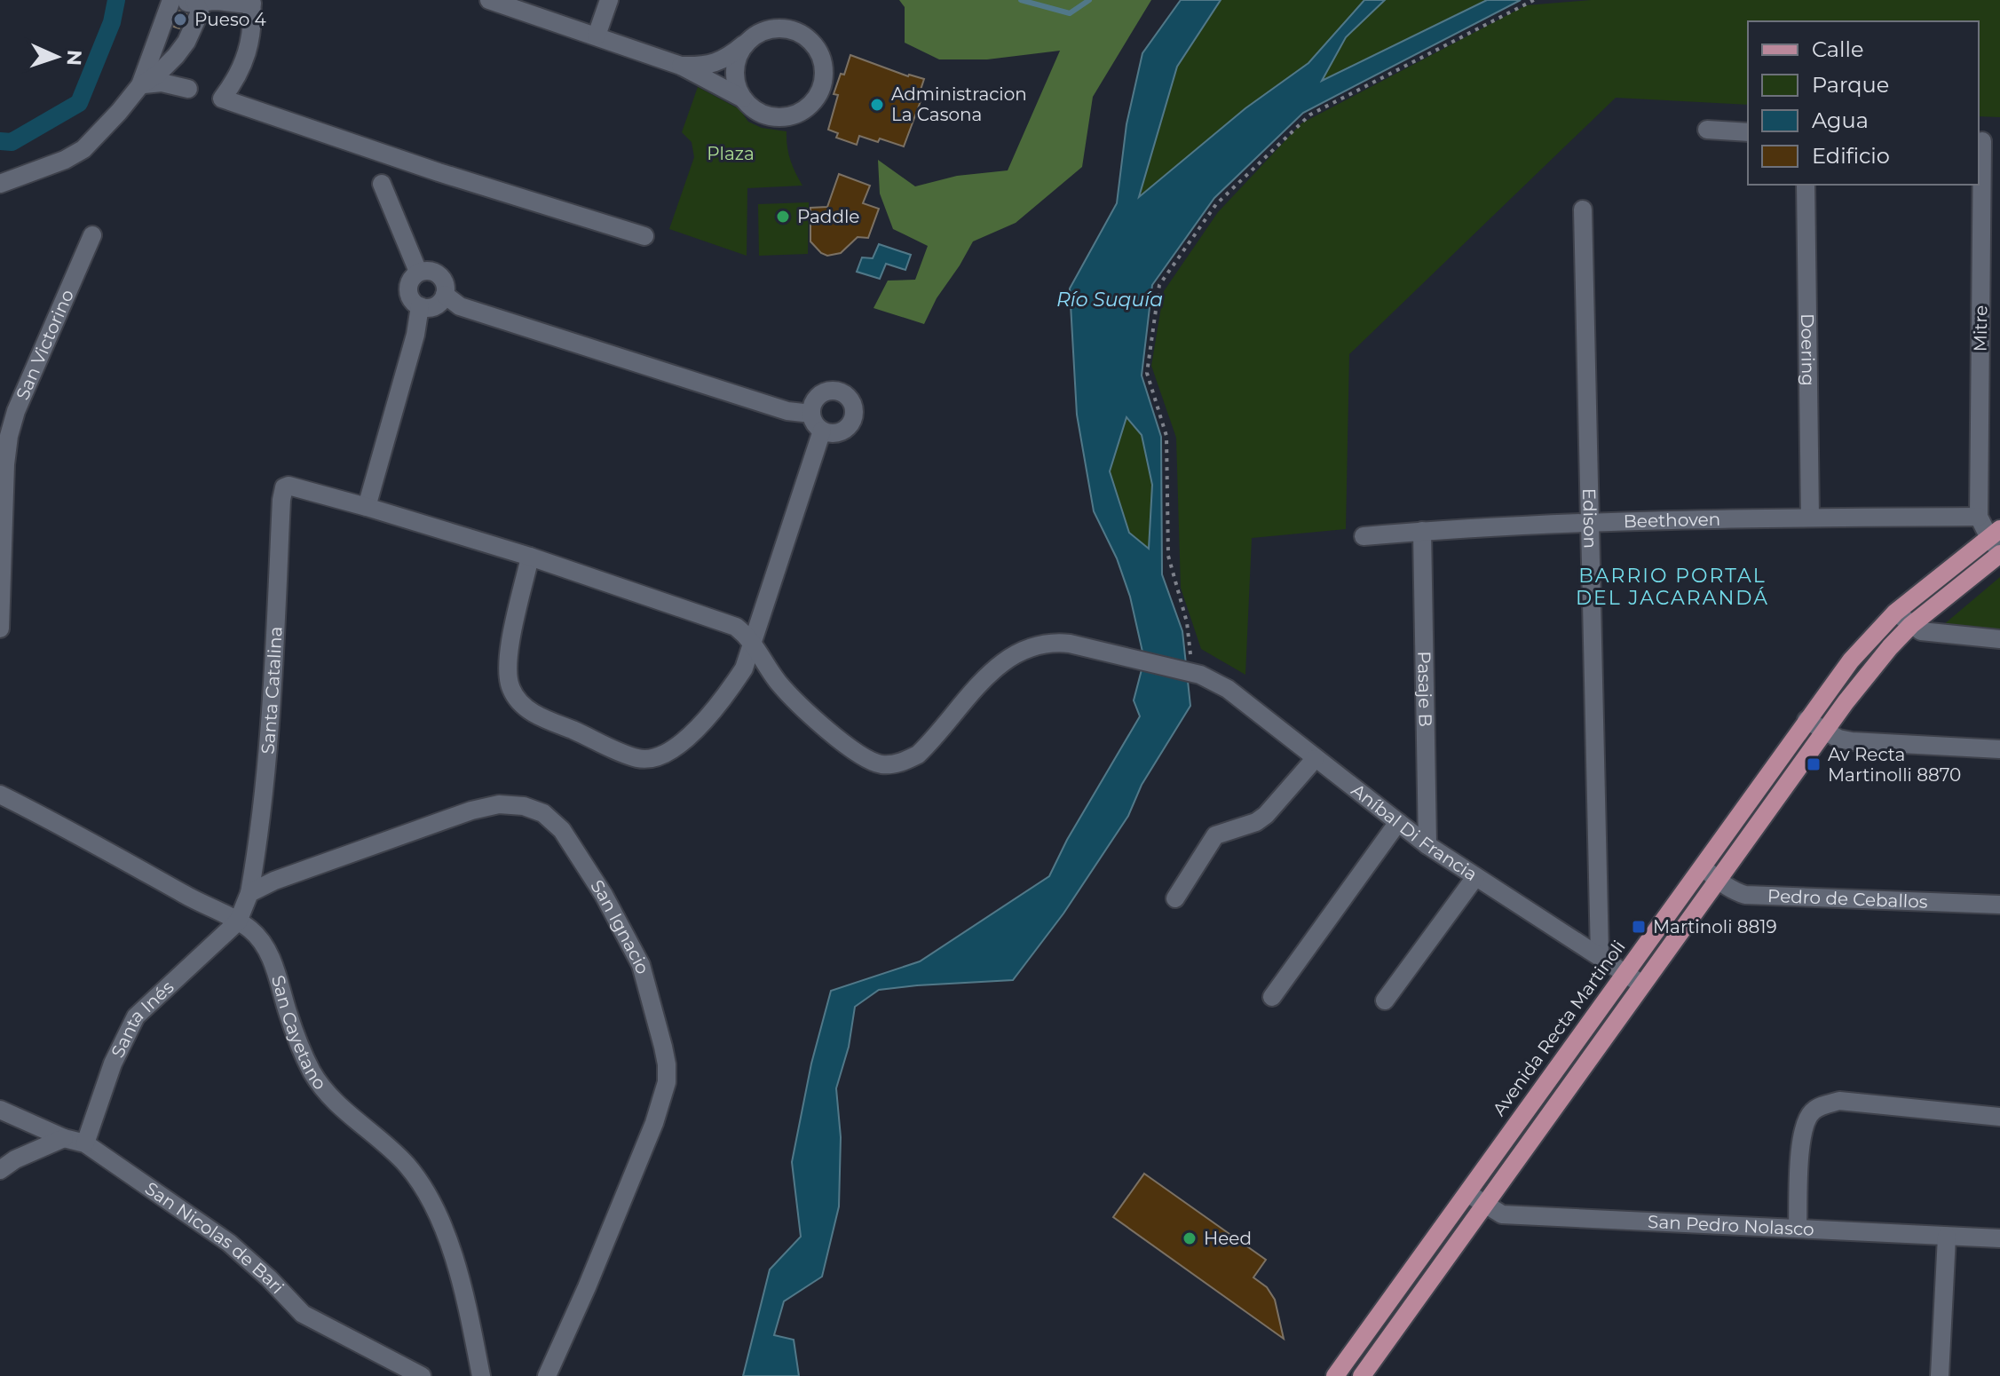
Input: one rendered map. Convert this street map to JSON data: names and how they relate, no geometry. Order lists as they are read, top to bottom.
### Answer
{
  "streets": {
    "main road": ["Avenida Recta Martinoli"],
    "street": [
      "Mitre",
      "San Victorino",
      "Doering",
      "Edison",
      "Beethoven",
      "Pasaje B",
      "Santa Catalina",
      "Aníbal Di Francia",
      "Pedro de Ceballos",
      "San Ignacio",
      "Santa Inés",
      "San Cayetano",
      "San Pedro Nolasco",
      "San Nicolas de Bari"
    ]
  },
  "crossings": [
    ["Mitre", "Beethoven"],
    ["Doering", "Beethoven"],
    ["Edison", "Beethoven"],
    ["Edison", "Aníbal Di Francia"],
    ["Beethoven", "Pasaje B"],
    ["Pasaje B", "Aníbal Di Francia"],
    ["Santa Catalina", "San Ignacio"],
    ["Aníbal Di Francia", "Avenida Recta Martinoli"],
    ["Pedro de Ceballos", "Avenida Recta Martinoli"],
    ["Santa Inés", "San Cayetano"],
    ["Santa Inés", "San Nicolas de Bari"],
    ["Avenida Recta Martinoli", "San Pedro Nolasco"]
  ],
  "districts": ["BARRIO PORTAL DEL JACARANDÁ"],
  "water": ["Río Suquía"],
  "parks": ["Plaza"],
  "places": {
    "other": [
      "Pueso 4",
      "Administracion La Casona",
      "Paddle",
      "Heed"
    ],
    "transit": ["Av Recta Martinolli 8870", "Martinoli 8819"]
  },
  "legend": [
    "Calle",
    "Parque",
    "Agua",
    "Edificio"
  ],
  "north": "right"
}
